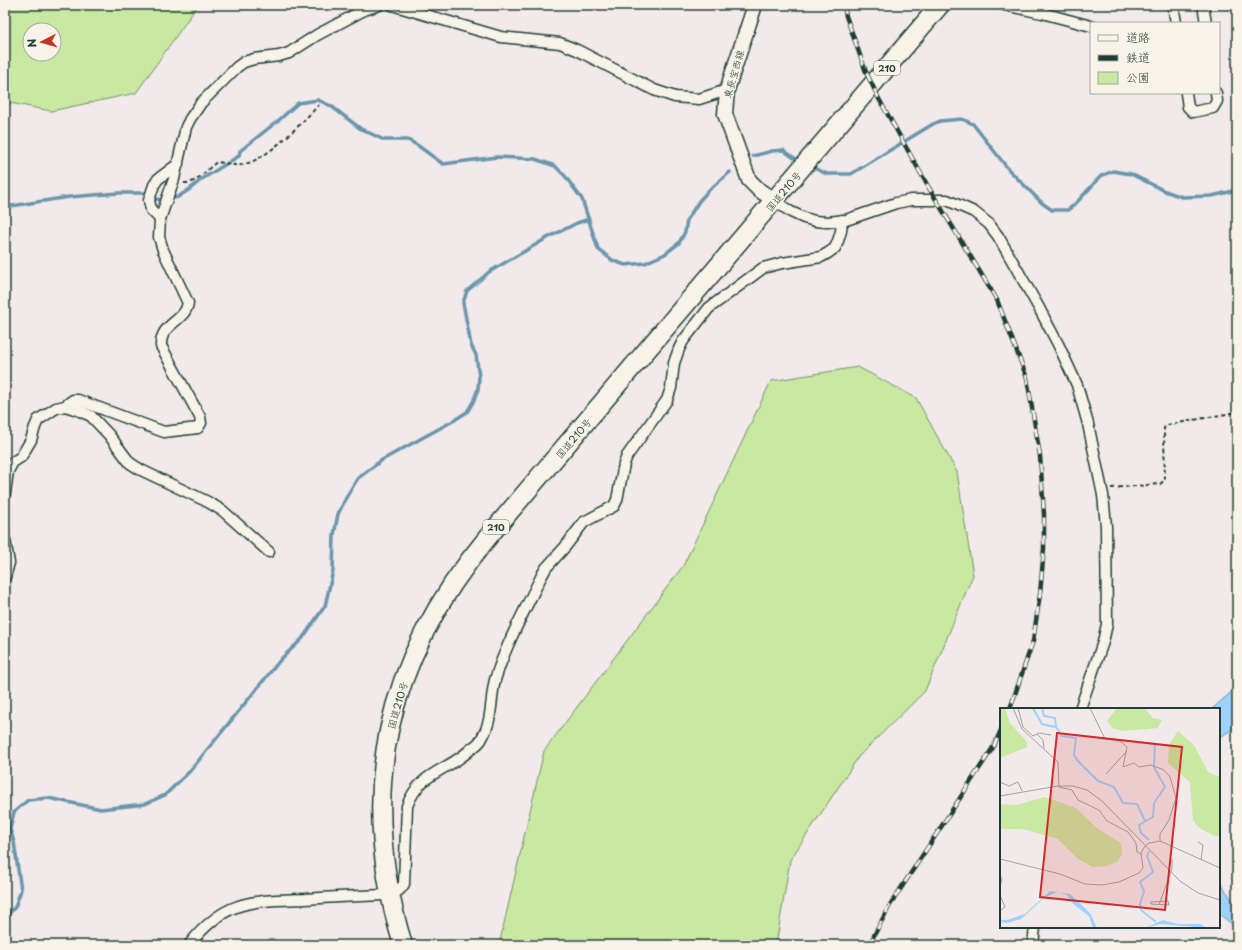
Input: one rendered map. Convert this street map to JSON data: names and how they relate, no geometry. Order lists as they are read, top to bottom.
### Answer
{
  "streets": {
    "highway": ["210", "国道210号"],
    "main road": ["東長宝西線"]
  },
  "crossings": [
    ["東長宝西線", "国道210号"]
  ],
  "legend": ["道路", "鉄道", "公園"],
  "north": "left"
}
